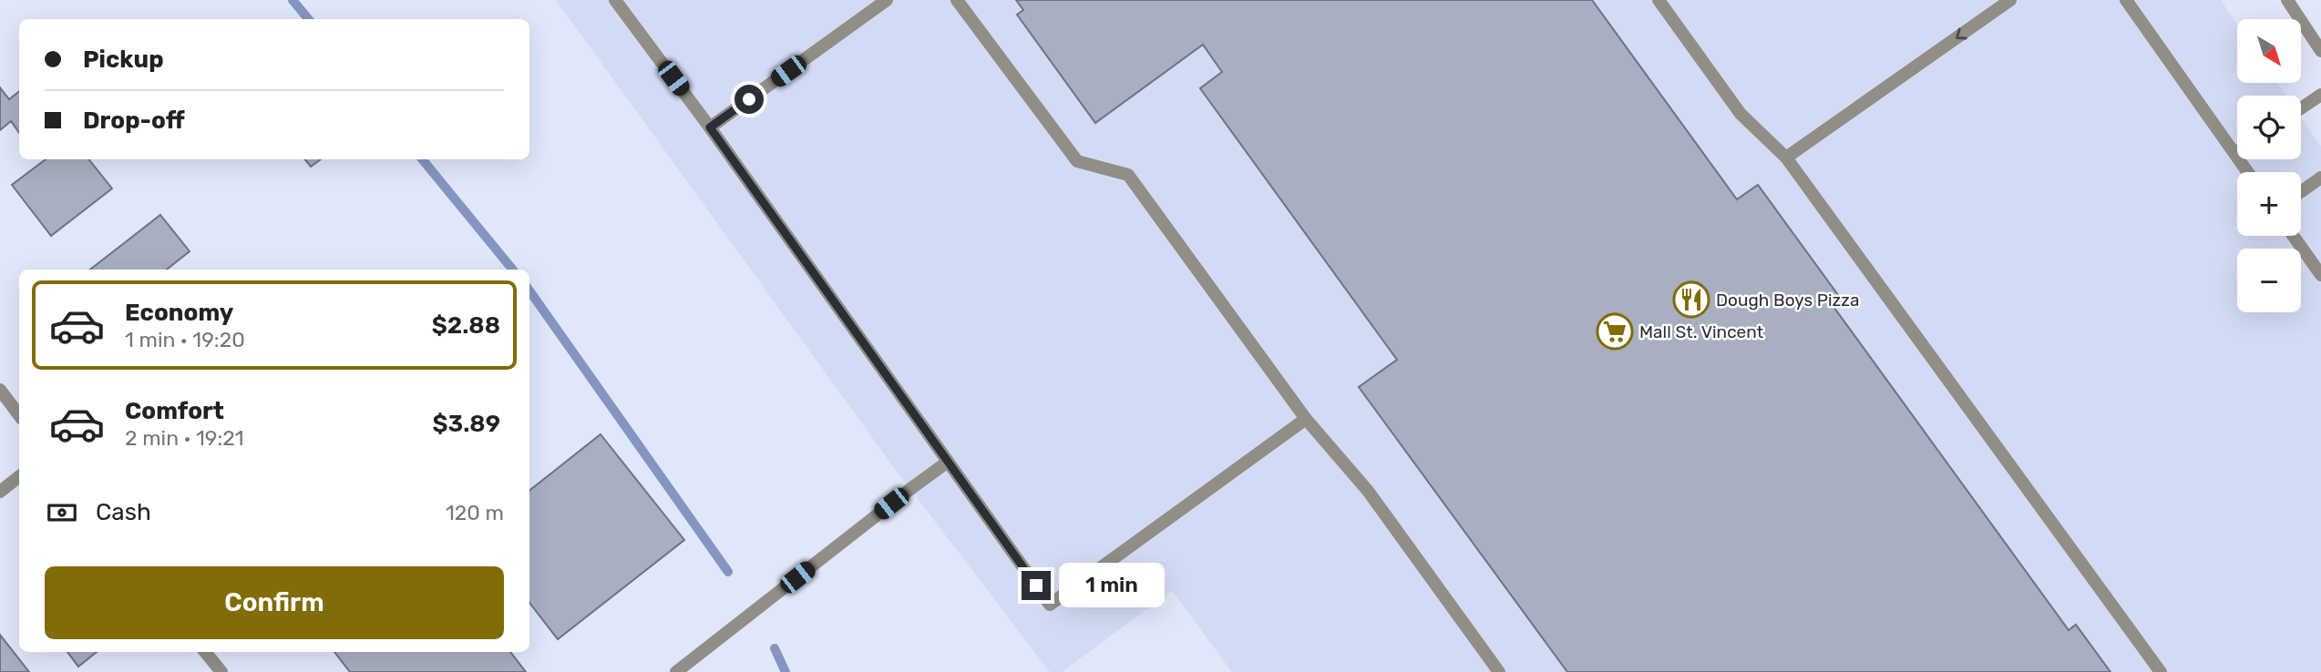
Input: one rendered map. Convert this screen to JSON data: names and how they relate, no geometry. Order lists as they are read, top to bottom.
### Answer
{
  "places": {
    "restaurant": ["Dough Boys Pizza"],
    "supermarket": ["Mall St. Vincent"]
  },
  "north": "bottom right",
  "page": {
    "map_buttons": ["+", "−"],
    "banner": ["Pickup", "Drop-off"],
    "list": [
      {
        "name": "Economy",
        "note": "1 min · 19:20",
        "value": "$2.88"
      },
      {
        "name": "Comfort",
        "note": "2 min · 19:21",
        "value": "$3.89"
      }
    ],
    "pay": ["Cash", "120 m"],
    "buttons": "Confirm",
    "bubble": "1 min"
  }
}
